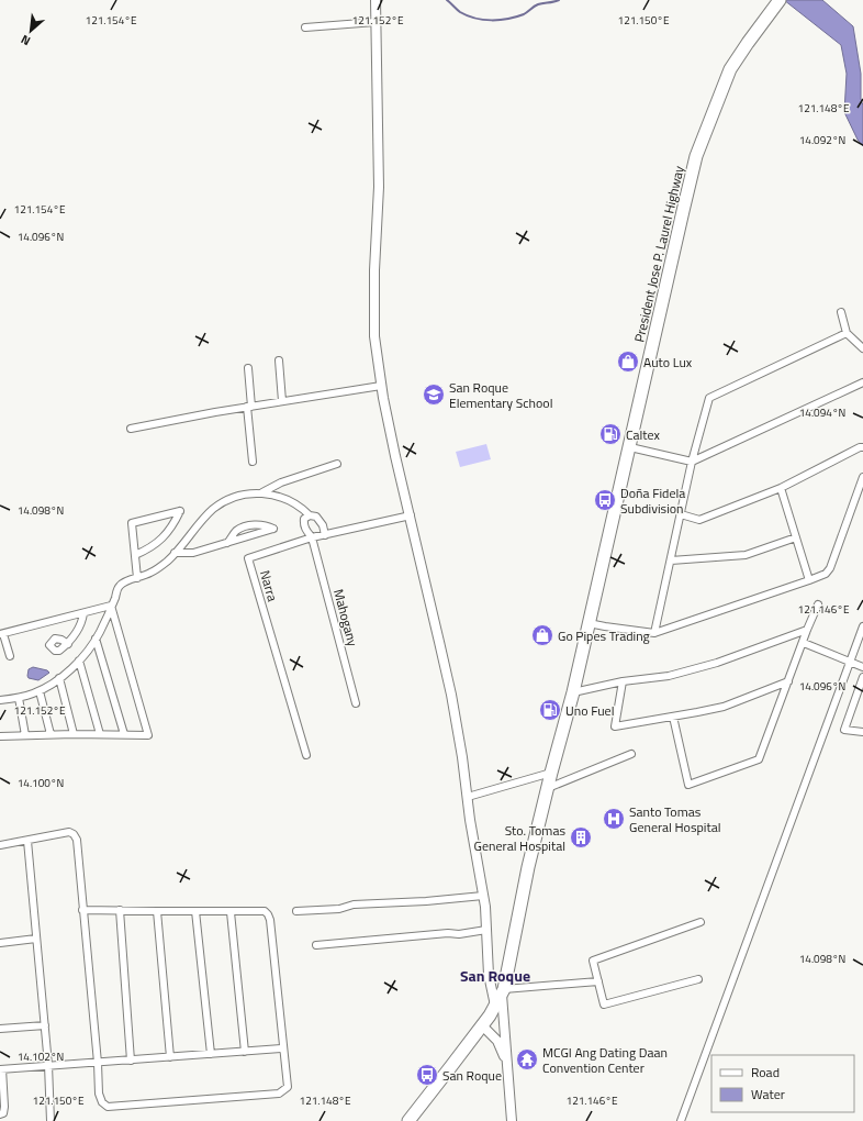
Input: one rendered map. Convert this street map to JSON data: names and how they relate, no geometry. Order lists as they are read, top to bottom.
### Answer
{
  "streets": {
    "highway": ["President Jose P. Laurel Highway"],
    "street": ["Narra", "Mahogany"]
  },
  "crossings": [
    ["Narra", "Mahogany"]
  ],
  "districts": ["San Roque"],
  "places": {
    "shop": ["Auto Lux", "Go Pipes Trading"],
    "school or university": ["San Roque Elementary School"],
    "fuel station": ["Caltex", "Uno Fuel"],
    "bus stop": ["Doña Fidela Subdivision", "San Roque"],
    "hospital": ["Santo Tomas General Hospital"],
    "building": ["Sto. Tomas General Hospital"],
    "temple": ["MCGI Ang Dating Daan Convention Center"]
  },
  "legend": ["Road", "Water"],
  "north": "bottom left",
  "coordinates": [
    "121.154°E",
    "121.152°E",
    "121.150°E",
    "121.148°E",
    "14.092°N",
    "14.096°N",
    "14.094°N",
    "14.098°N",
    "121.146°E",
    "14.100°N",
    "14.102°N"
  ]
}
